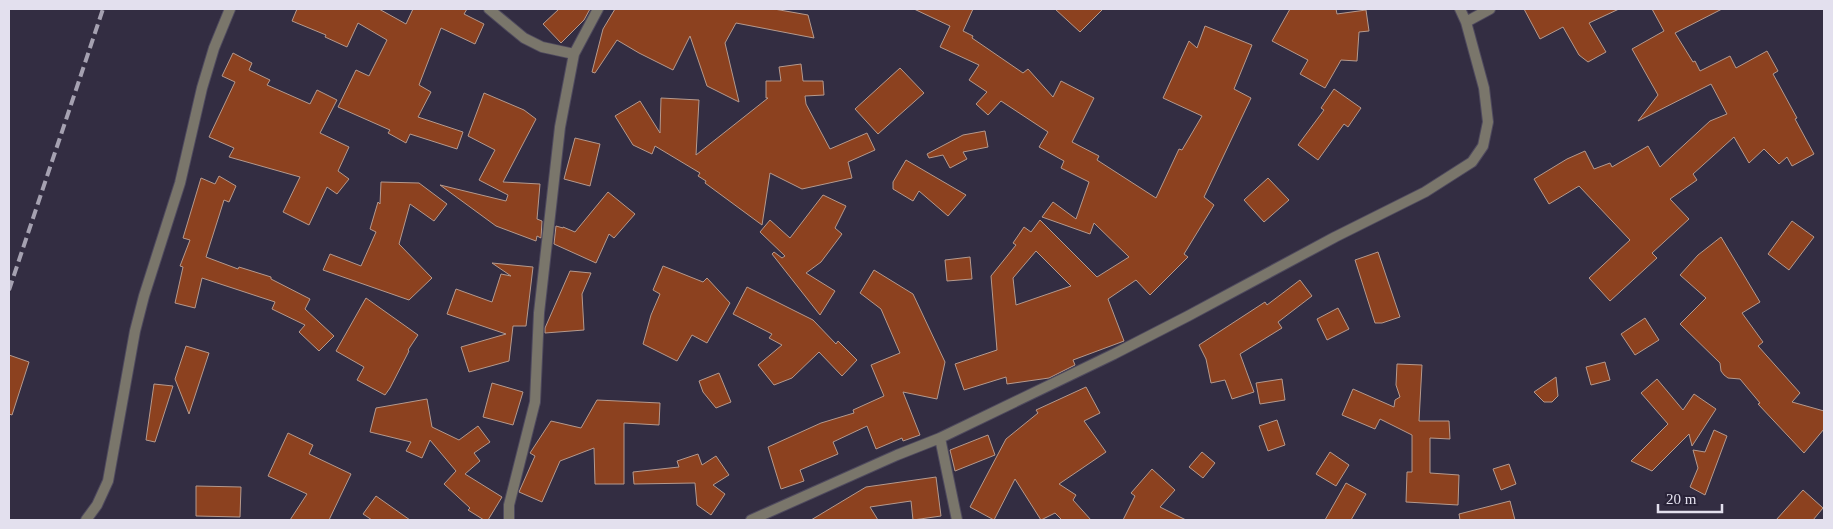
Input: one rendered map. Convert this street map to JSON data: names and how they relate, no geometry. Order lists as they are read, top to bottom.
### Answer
{
  "scale_bar": "20 m"
}
